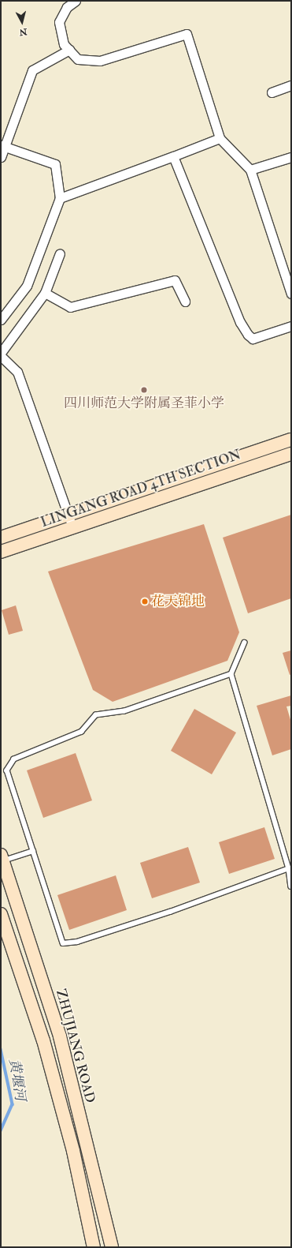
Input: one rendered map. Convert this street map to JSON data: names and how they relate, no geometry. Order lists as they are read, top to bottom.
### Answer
{
  "streets": {
    "main road": ["LINGANG ROAD 4TH SECTION", "ZHUJIANG ROAD"]
  },
  "water": ["黄堰河"],
  "places": ["四川师范大学附属圣菲小学", "花天锦地"],
  "north": "bottom"
}
